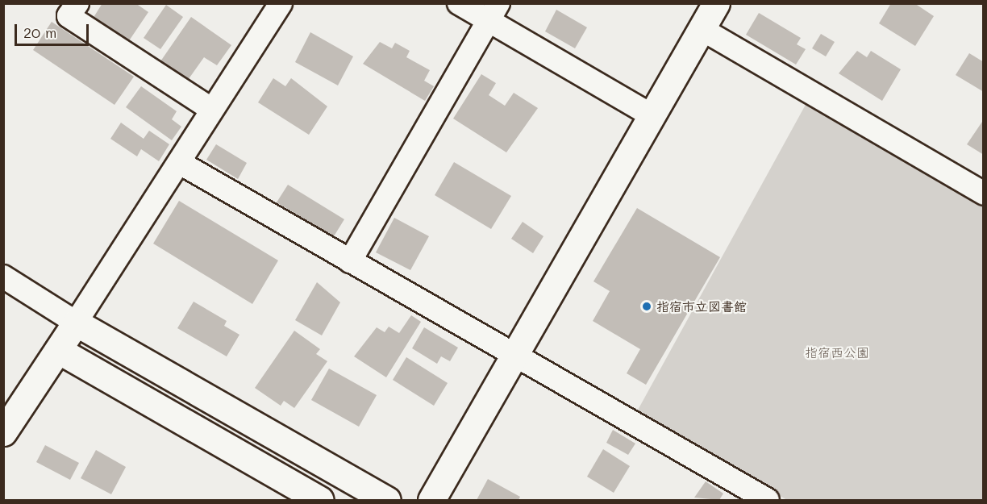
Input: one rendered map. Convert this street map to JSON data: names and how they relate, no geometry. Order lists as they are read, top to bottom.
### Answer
{
  "parks": ["指宿西公園"],
  "places": ["指宿市立図書館"],
  "scale_bar": "20 m"
}
